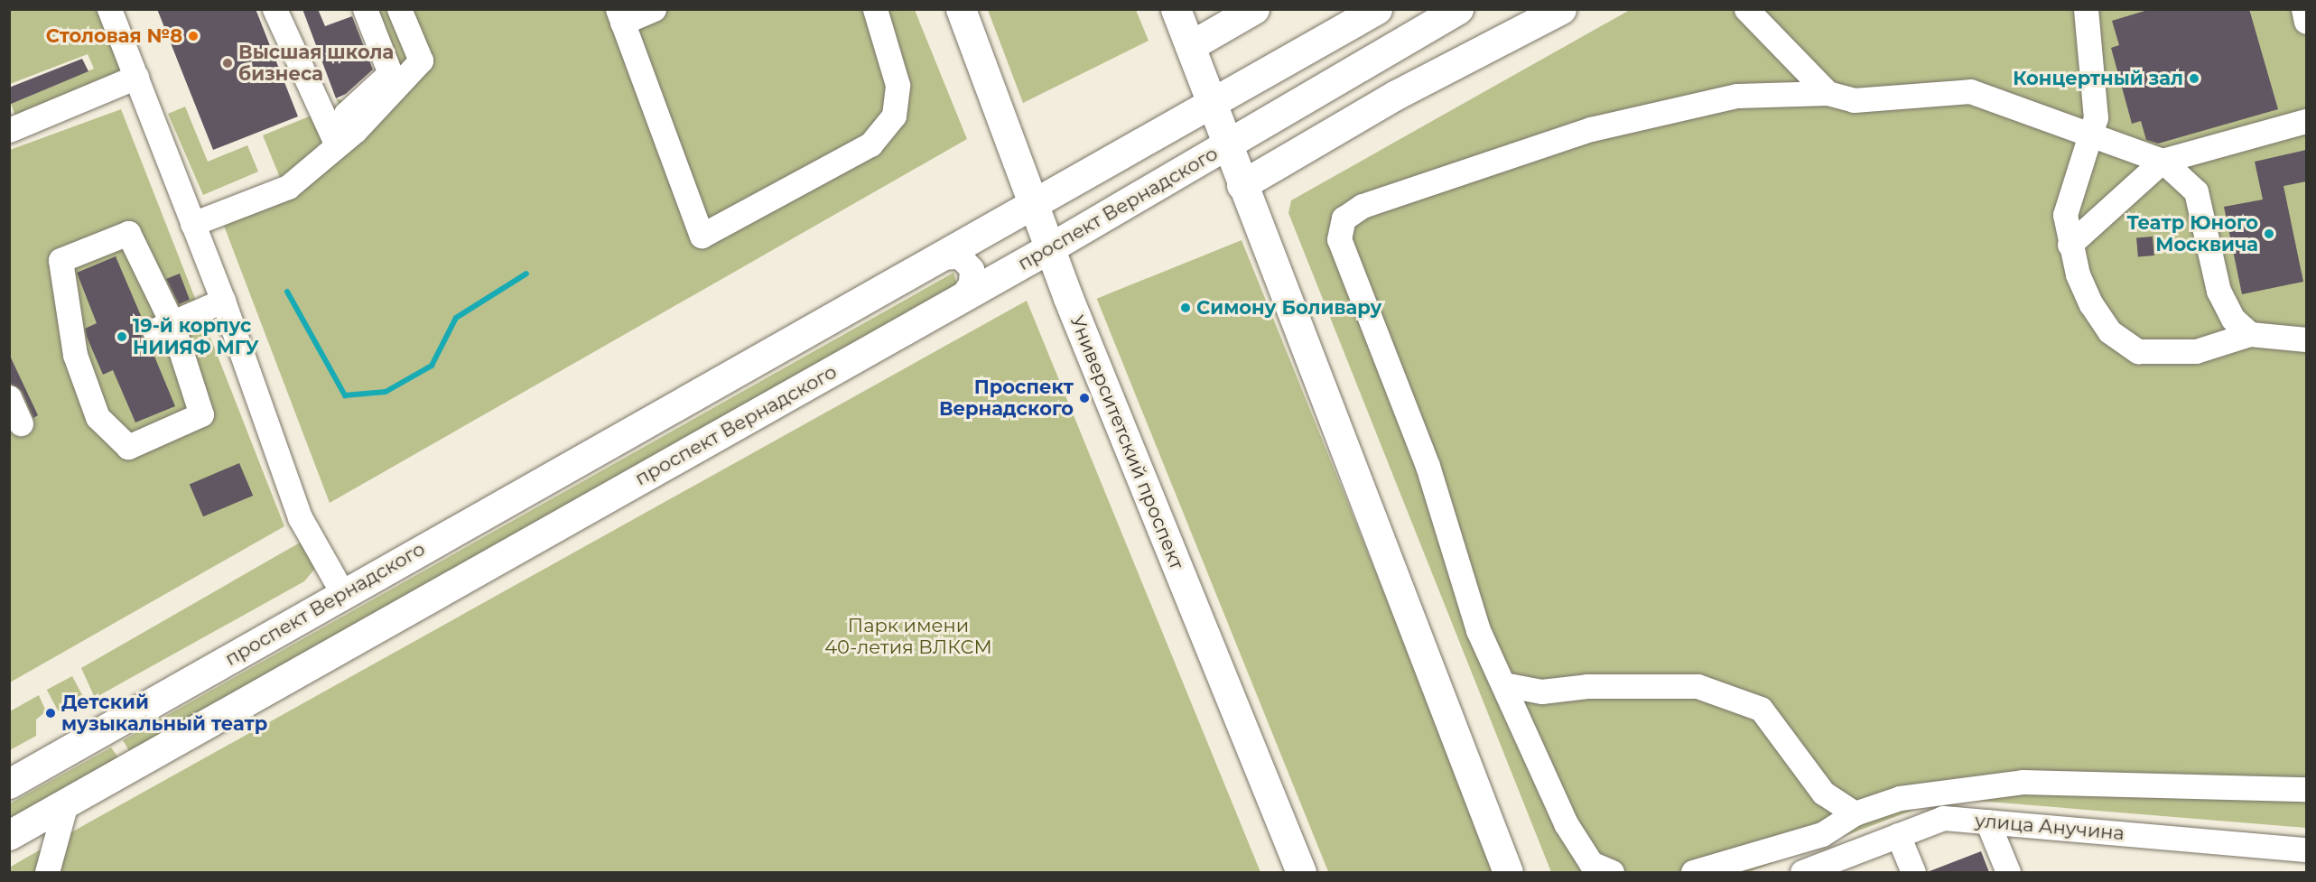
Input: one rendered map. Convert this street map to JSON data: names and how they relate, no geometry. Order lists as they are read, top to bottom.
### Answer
{
  "streets": {
    "main road": ["проспект Вернадского", "Университетский проспект"],
    "street": ["улица Анучина"]
  },
  "crossings": [
    ["проспект Вернадского", "Университетский проспект"]
  ],
  "parks": ["Парк имени 40-летия ВЛКСМ"],
  "places": [
    "Столовая №8",
    "Высшая школа бизнеса",
    "Концертный зал",
    "Театр Юного Москвича",
    "Симону Боливару",
    "19-й корпус НИИЯФ МГУ",
    "Проспект Вернадского",
    "Детский музыкальный театр"
  ]
}
